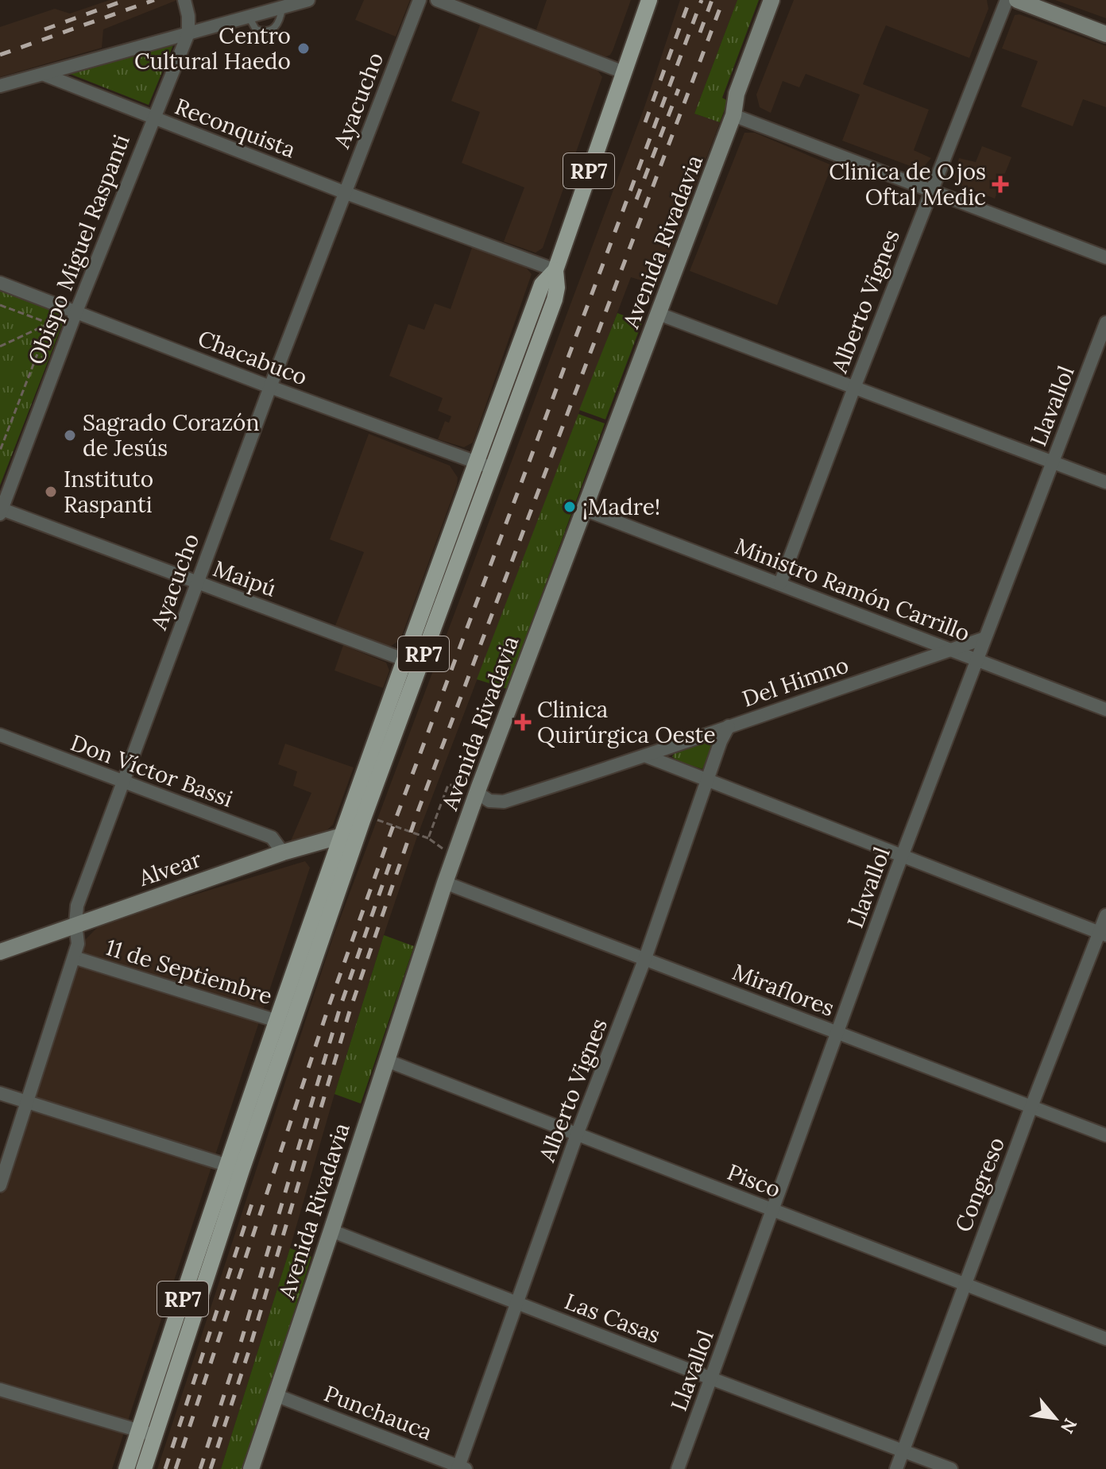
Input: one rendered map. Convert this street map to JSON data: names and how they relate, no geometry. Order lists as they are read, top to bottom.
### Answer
{
  "streets": {
    "main road": ["RP7"],
    "street": [
      "Ayacucho",
      "Reconquista",
      "Avenida Rivadavia",
      "Obispo Miguel Raspanti",
      "Alberto Vignes",
      "Chacabuco",
      "Llavallol",
      "Maipú",
      "Ministro Ramón Carrillo",
      "Del Himno",
      "Don Víctor Bassi",
      "Alvear",
      "11 de Septiembre",
      "Miraflores",
      "Pisco",
      "Congreso",
      "Las Casas",
      "Punchauca"
    ]
  },
  "crossings": [
    ["Ayacucho", "Reconquista"],
    ["Ayacucho", "Chacabuco"],
    ["Ayacucho", "Maipú"],
    ["Ayacucho", "Don Víctor Bassi"],
    ["Ayacucho", "Alvear"],
    ["Ayacucho", "11 de Septiembre"],
    ["Reconquista", "RP7"],
    ["Reconquista", "Obispo Miguel Raspanti"],
    ["RP7", "Chacabuco"],
    ["RP7", "Maipú"],
    ["RP7", "Alvear"],
    ["RP7", "11 de Septiembre"],
    ["Avenida Rivadavia", "Ministro Ramón Carrillo"],
    ["Avenida Rivadavia", "Del Himno"],
    ["Avenida Rivadavia", "Miraflores"],
    ["Avenida Rivadavia", "Pisco"],
    ["Avenida Rivadavia", "Las Casas"],
    ["Avenida Rivadavia", "Punchauca"],
    ["Obispo Miguel Raspanti", "Chacabuco"],
    ["Obispo Miguel Raspanti", "Maipú"],
    ["Alberto Vignes", "Ministro Ramón Carrillo"],
    ["Alberto Vignes", "Del Himno"],
    ["Alberto Vignes", "Miraflores"],
    ["Alberto Vignes", "Pisco"],
    ["Alberto Vignes", "Las Casas"],
    ["Alberto Vignes", "Punchauca"],
    ["Llavallol", "Ministro Ramón Carrillo"],
    ["Llavallol", "Del Himno"],
    ["Llavallol", "Miraflores"],
    ["Llavallol", "Pisco"],
    ["Llavallol", "Las Casas"],
    ["Ministro Ramón Carrillo", "Del Himno"],
    ["Don Víctor Bassi", "Alvear"],
    ["Miraflores", "Congreso"],
    ["Pisco", "Congreso"],
    ["Congreso", "Las Casas"]
  ],
  "places": {
    "other": [
      "Centro Cultural Haedo",
      "Sagrado Corazón de Jesús",
      "Instituto Raspanti",
      "¡Madre!"
    ],
    "health": ["Clinica de Ojos Oftal Medic", "Clinica Quirúrgica Oeste"]
  },
  "north": "bottom right"
}
